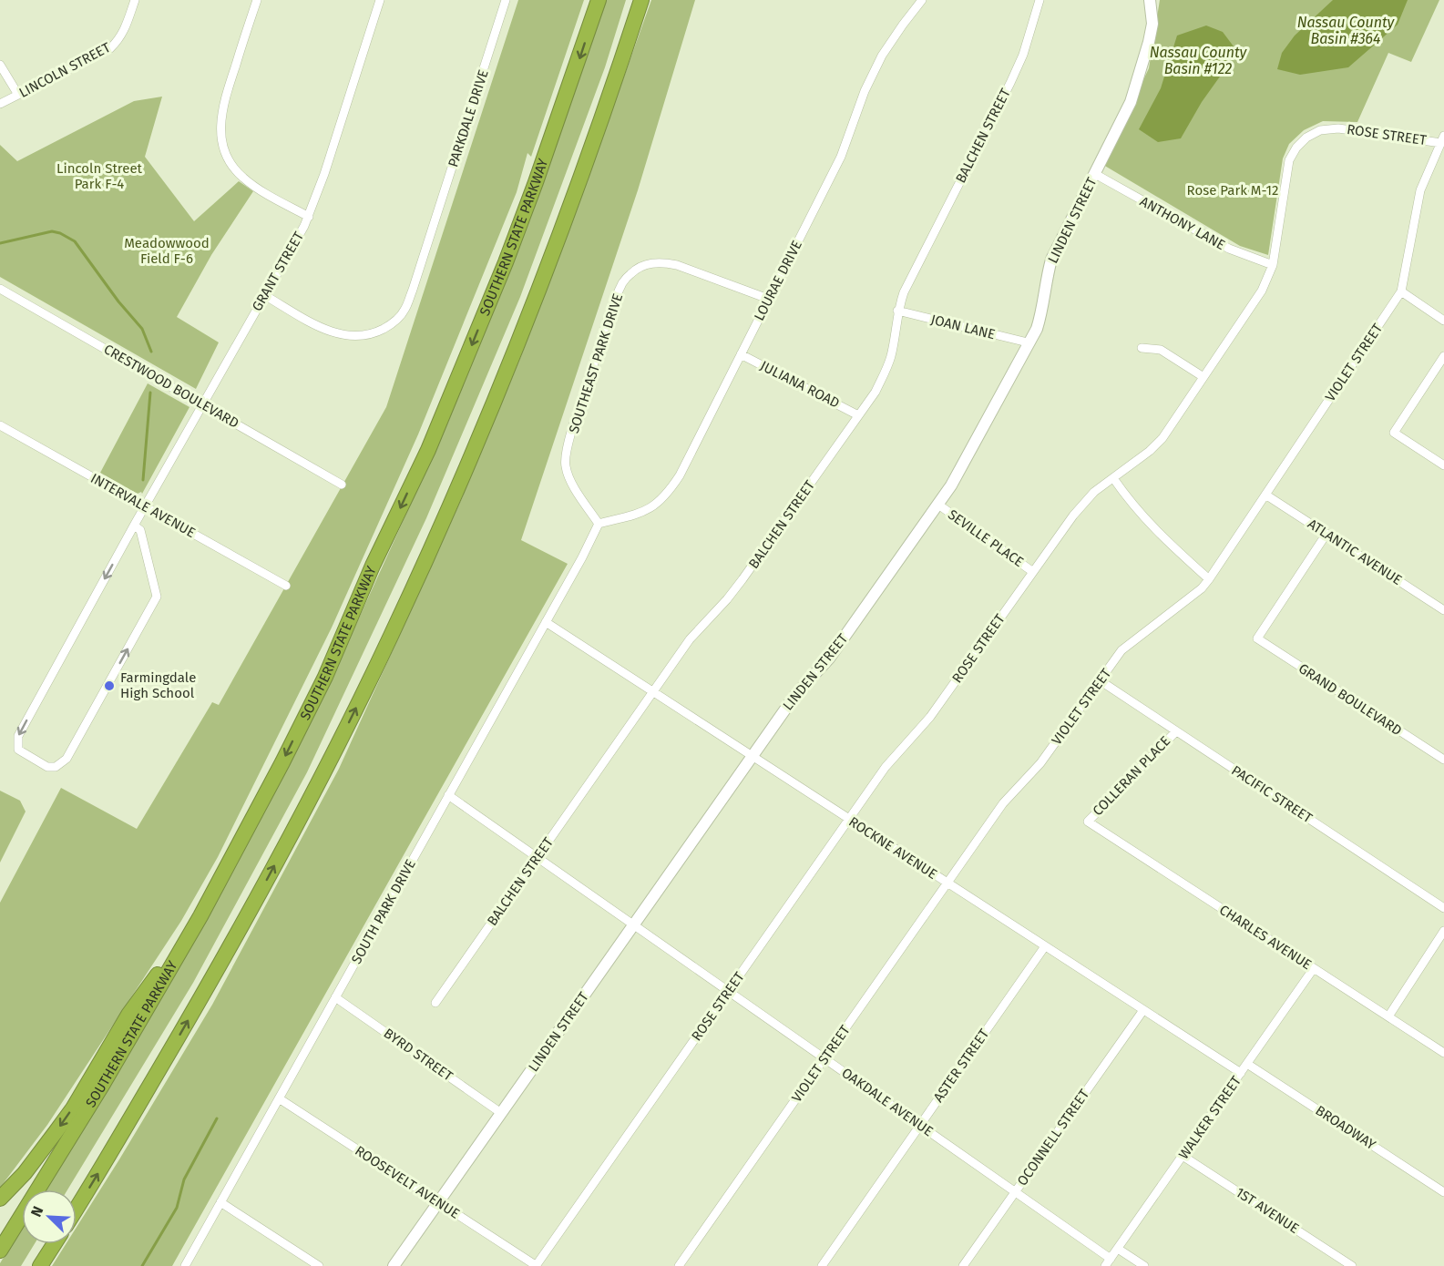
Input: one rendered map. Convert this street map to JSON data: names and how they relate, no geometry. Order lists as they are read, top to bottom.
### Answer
{
  "streets": {
    "highway": ["SOUTHERN STATE PARKWAY"],
    "street": [
      "LINCOLN STREET",
      "PARKDALE DRIVE",
      "ROSE STREET",
      "BALCHEN STREET",
      "LINDEN STREET",
      "ANTHONY LANE",
      "GRANT STREET",
      "LOURAE DRIVE",
      "JOAN LANE",
      "VIOLET STREET",
      "SOUTHEAST PARK DRIVE",
      "JULIANA ROAD",
      "CRESTWOOD BOULEVARD",
      "INTERVALE AVENUE",
      "SEVILLE PLACE",
      "ATLANTIC AVENUE",
      "GRAND BOULEVARD",
      "COLLERAN PLACE",
      "PACIFIC STREET",
      "ROCKNE AVENUE",
      "SOUTH PARK DRIVE",
      "CHARLES AVENUE",
      "BYRD STREET",
      "ASTER STREET",
      "OAKDALE AVENUE",
      "WALKER STREET",
      "BROADWAY",
      "OCONNELL STREET",
      "ROOSEVELT AVENUE",
      "1ST AVENUE"
    ]
  },
  "crossings": [
    ["PARKDALE DRIVE", "GRANT STREET"],
    ["ROSE STREET", "ANTHONY LANE"],
    ["ROSE STREET", "VIOLET STREET"],
    ["ROSE STREET", "SEVILLE PLACE"],
    ["ROSE STREET", "ROCKNE AVENUE"],
    ["ROSE STREET", "OAKDALE AVENUE"],
    ["ROSE STREET", "ROOSEVELT AVENUE"],
    ["BALCHEN STREET", "JOAN LANE"],
    ["BALCHEN STREET", "JULIANA ROAD"],
    ["BALCHEN STREET", "ROCKNE AVENUE"],
    ["BALCHEN STREET", "OAKDALE AVENUE"],
    ["LINDEN STREET", "ANTHONY LANE"],
    ["LINDEN STREET", "JOAN LANE"],
    ["LINDEN STREET", "SEVILLE PLACE"],
    ["LINDEN STREET", "ROCKNE AVENUE"],
    ["LINDEN STREET", "BYRD STREET"],
    ["LINDEN STREET", "OAKDALE AVENUE"],
    ["LINDEN STREET", "ROOSEVELT AVENUE"],
    ["GRANT STREET", "CRESTWOOD BOULEVARD"],
    ["GRANT STREET", "INTERVALE AVENUE"],
    ["LOURAE DRIVE", "SOUTHEAST PARK DRIVE"],
    ["LOURAE DRIVE", "JULIANA ROAD"],
    ["LOURAE DRIVE", "SOUTH PARK DRIVE"],
    ["VIOLET STREET", "ATLANTIC AVENUE"],
    ["VIOLET STREET", "PACIFIC STREET"],
    ["VIOLET STREET", "ROCKNE AVENUE"],
    ["VIOLET STREET", "OAKDALE AVENUE"],
    ["SOUTHEAST PARK DRIVE", "SOUTH PARK DRIVE"],
    ["ATLANTIC AVENUE", "GRAND BOULEVARD"],
    ["COLLERAN PLACE", "PACIFIC STREET"],
    ["COLLERAN PLACE", "CHARLES AVENUE"],
    ["ROCKNE AVENUE", "SOUTH PARK DRIVE"],
    ["ROCKNE AVENUE", "ASTER STREET"],
    ["ROCKNE AVENUE", "WALKER STREET"],
    ["ROCKNE AVENUE", "OCONNELL STREET"],
    ["SOUTH PARK DRIVE", "BYRD STREET"],
    ["SOUTH PARK DRIVE", "OAKDALE AVENUE"],
    ["SOUTH PARK DRIVE", "ROOSEVELT AVENUE"],
    ["CHARLES AVENUE", "WALKER STREET"],
    ["ASTER STREET", "OAKDALE AVENUE"],
    ["OAKDALE AVENUE", "WALKER STREET"],
    ["OAKDALE AVENUE", "OCONNELL STREET"],
    ["WALKER STREET", "BROADWAY"],
    ["WALKER STREET", "1ST AVENUE"]
  ],
  "water": ["Nassau County Basin #364", "Nassau County Basin #122"],
  "parks": ["Lincoln Street Park F-4", "Rose Park M-12", "Meadowwood Field F-6"],
  "places": ["Farmingdale High School"],
  "north": "top left"
}
